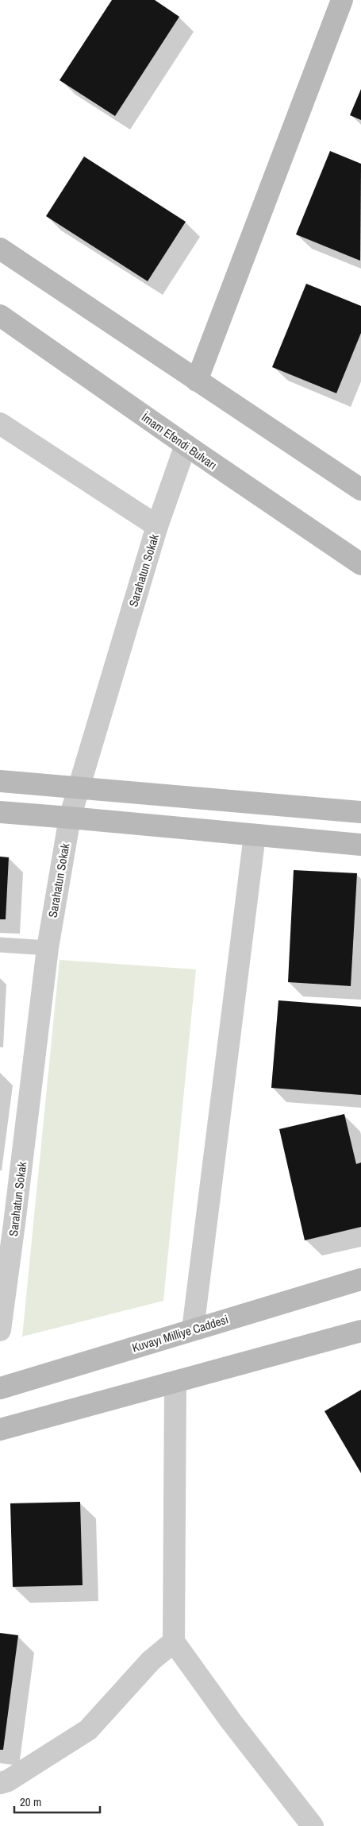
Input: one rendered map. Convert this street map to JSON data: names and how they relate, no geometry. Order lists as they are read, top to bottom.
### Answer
{
  "streets": {
    "main road": ["İmam Efendi Bulvarı", "Kuvayı Milliye Caddesi"],
    "street": ["Sarahatun Sokak"]
  },
  "crossings": [
    ["İmam Efendi Bulvarı", "Sarahatun Sokak"]
  ],
  "scale_bar": "20 m"
}
